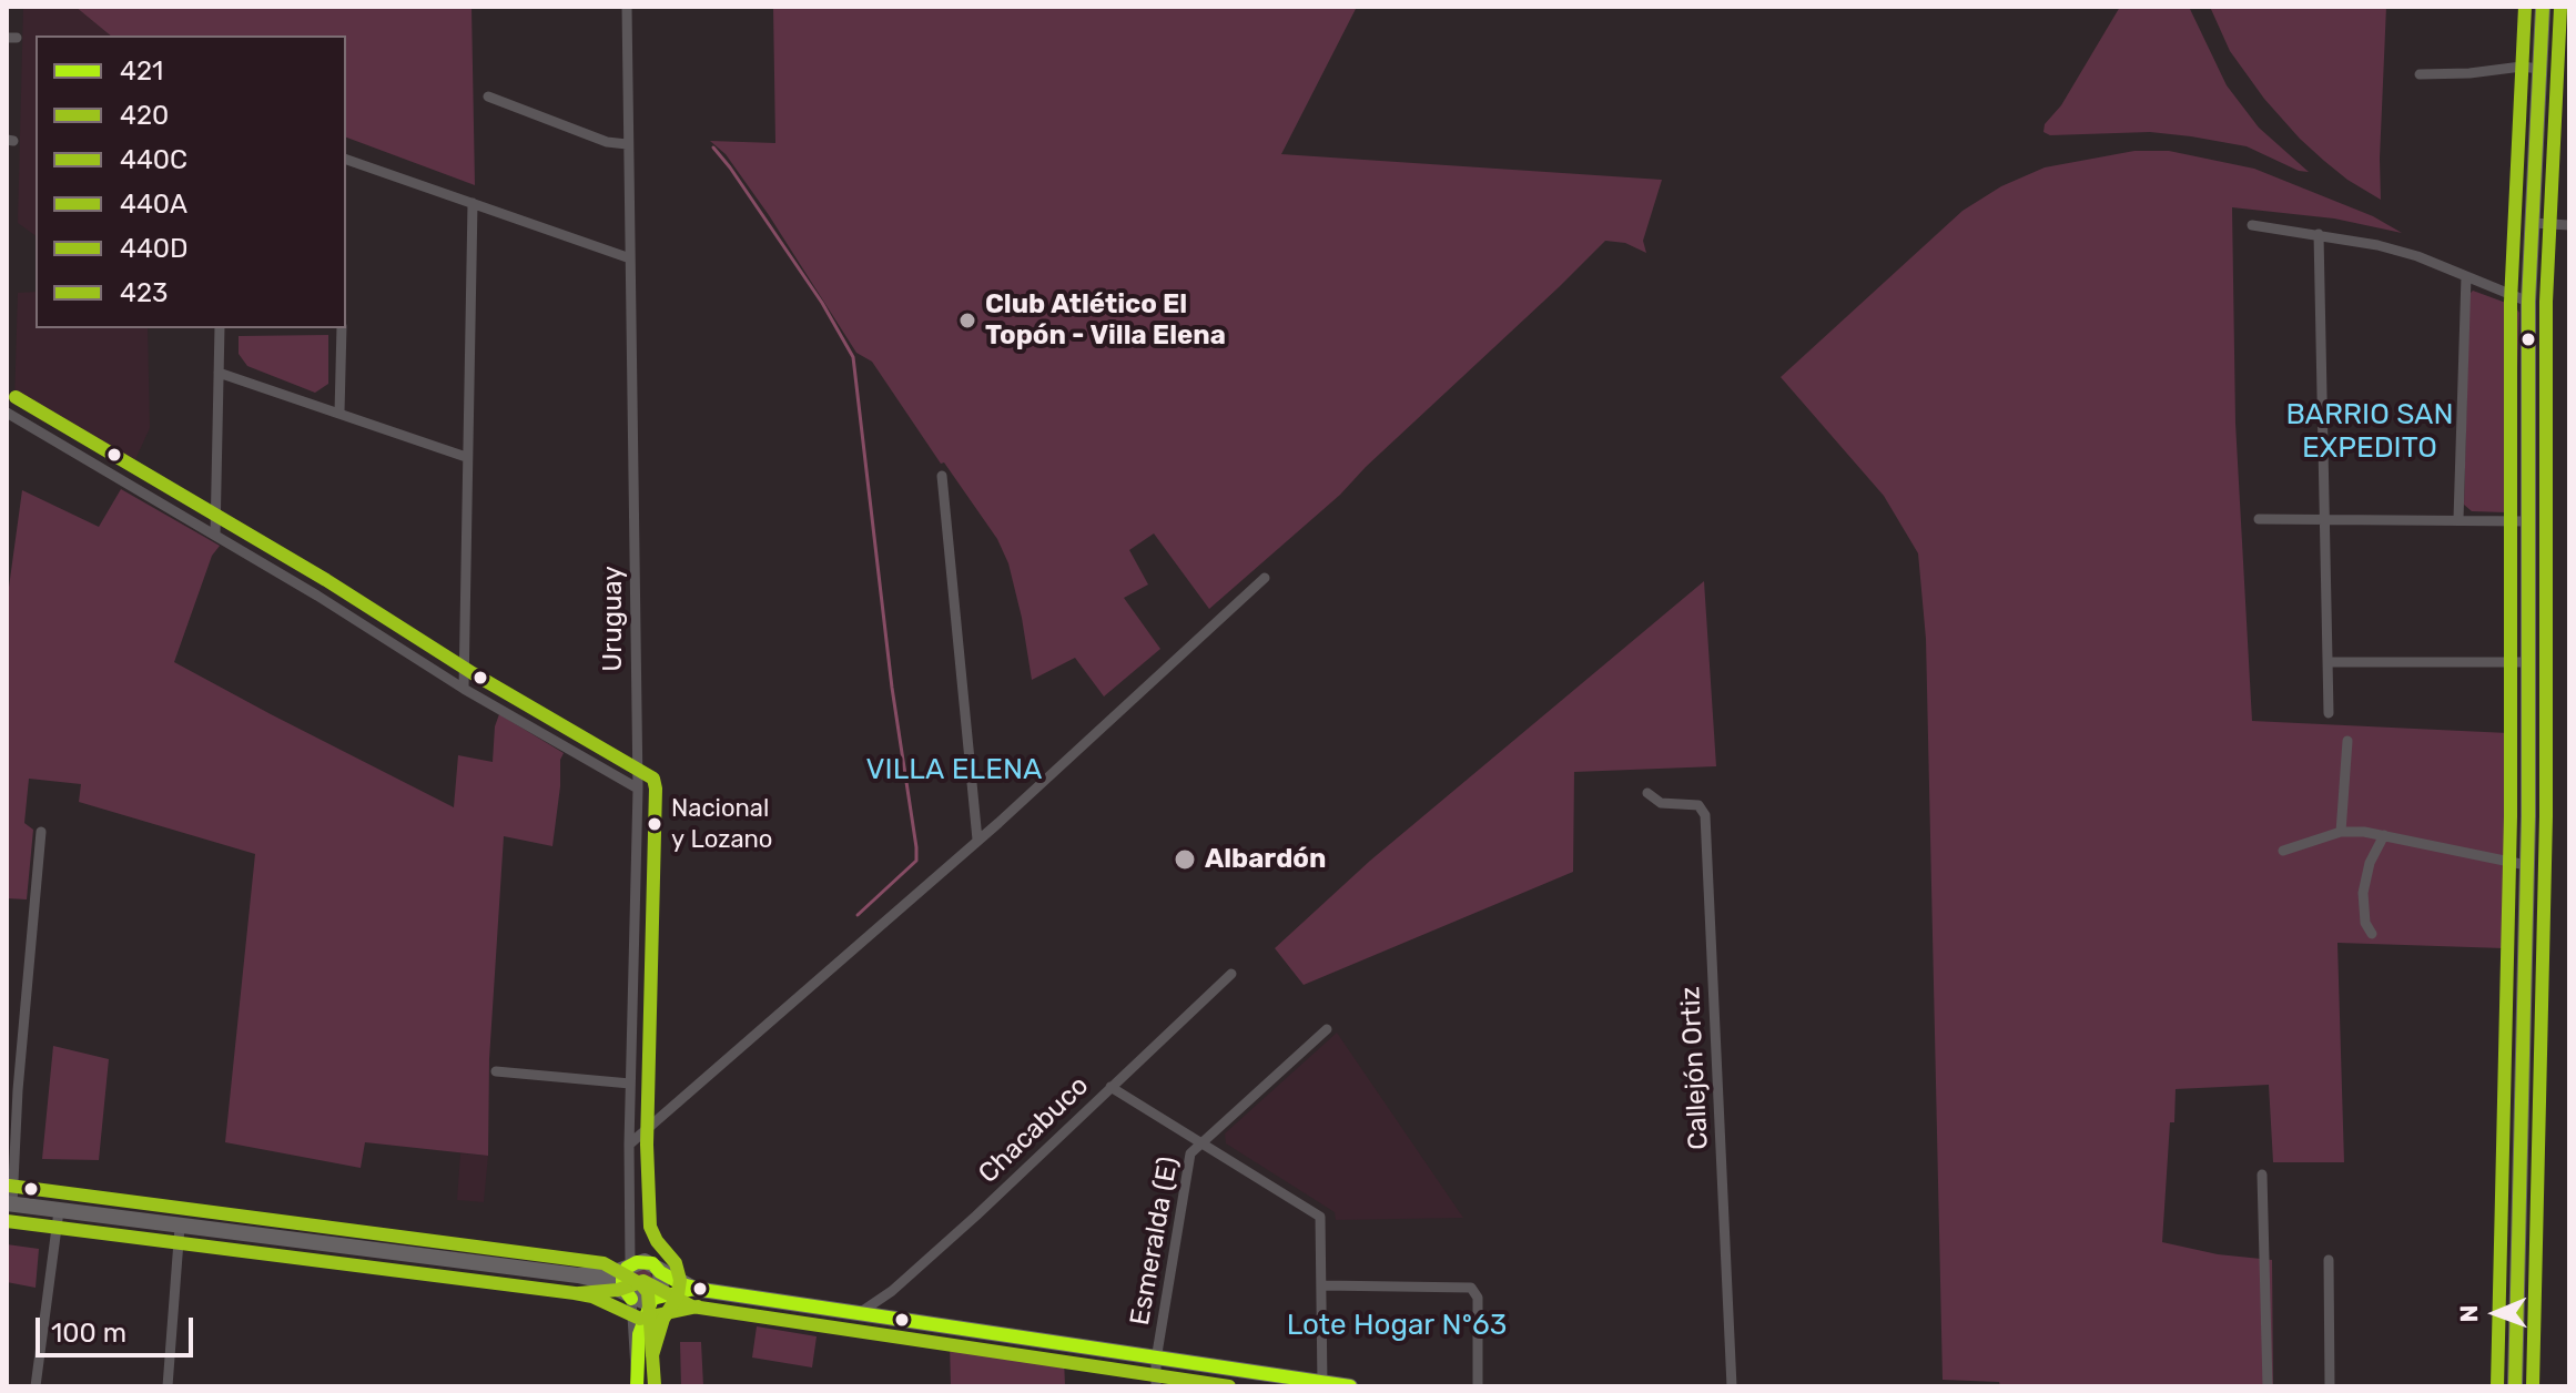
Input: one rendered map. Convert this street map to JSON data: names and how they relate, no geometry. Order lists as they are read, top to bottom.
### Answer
{
  "streets": {
    "street": [
      "Uruguay",
      "Callejón Ortiz",
      "Chacabuco",
      "Esmeralda (E)"
    ]
  },
  "districts": ["BARRIO SAN EXPEDITO", "VILLA ELENA", "Lote Hogar Nº63"],
  "places": ["Club Atlético El Topón - Villa Elena", "Nacional y Lozano", "Albardón"],
  "lines": [
    "transit line 440C",
    "transit line 440D",
    "transit line 440A",
    "transit line 423",
    "transit line 420",
    "transit line 421"
  ],
  "legend": [
    "421",
    "420",
    "440C",
    "440A",
    "440D",
    "423"
  ],
  "scale_bar": "100 m",
  "north": "left"
}
